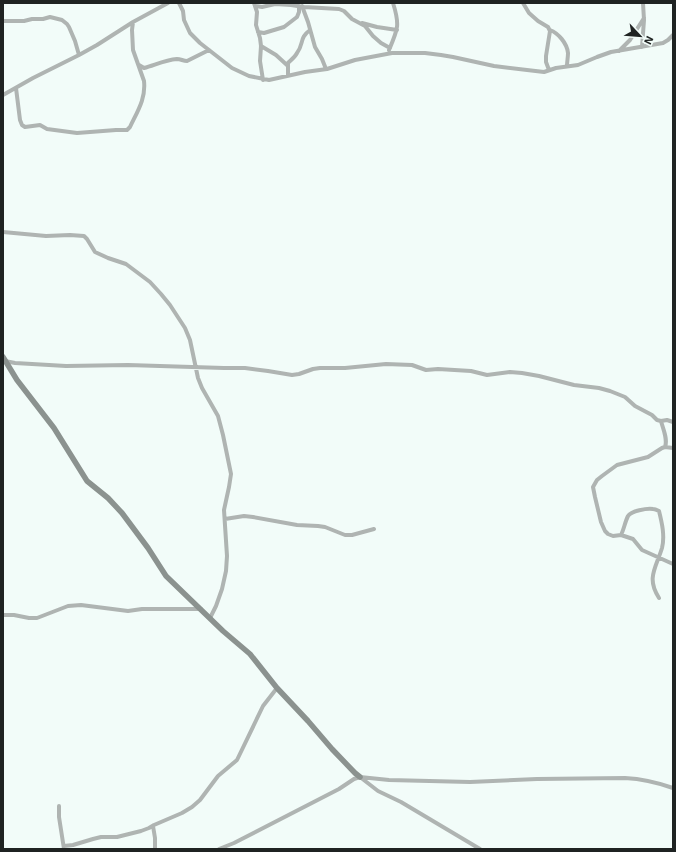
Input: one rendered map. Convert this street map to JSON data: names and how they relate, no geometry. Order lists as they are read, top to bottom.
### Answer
{
  "north": "bottom right"
}
